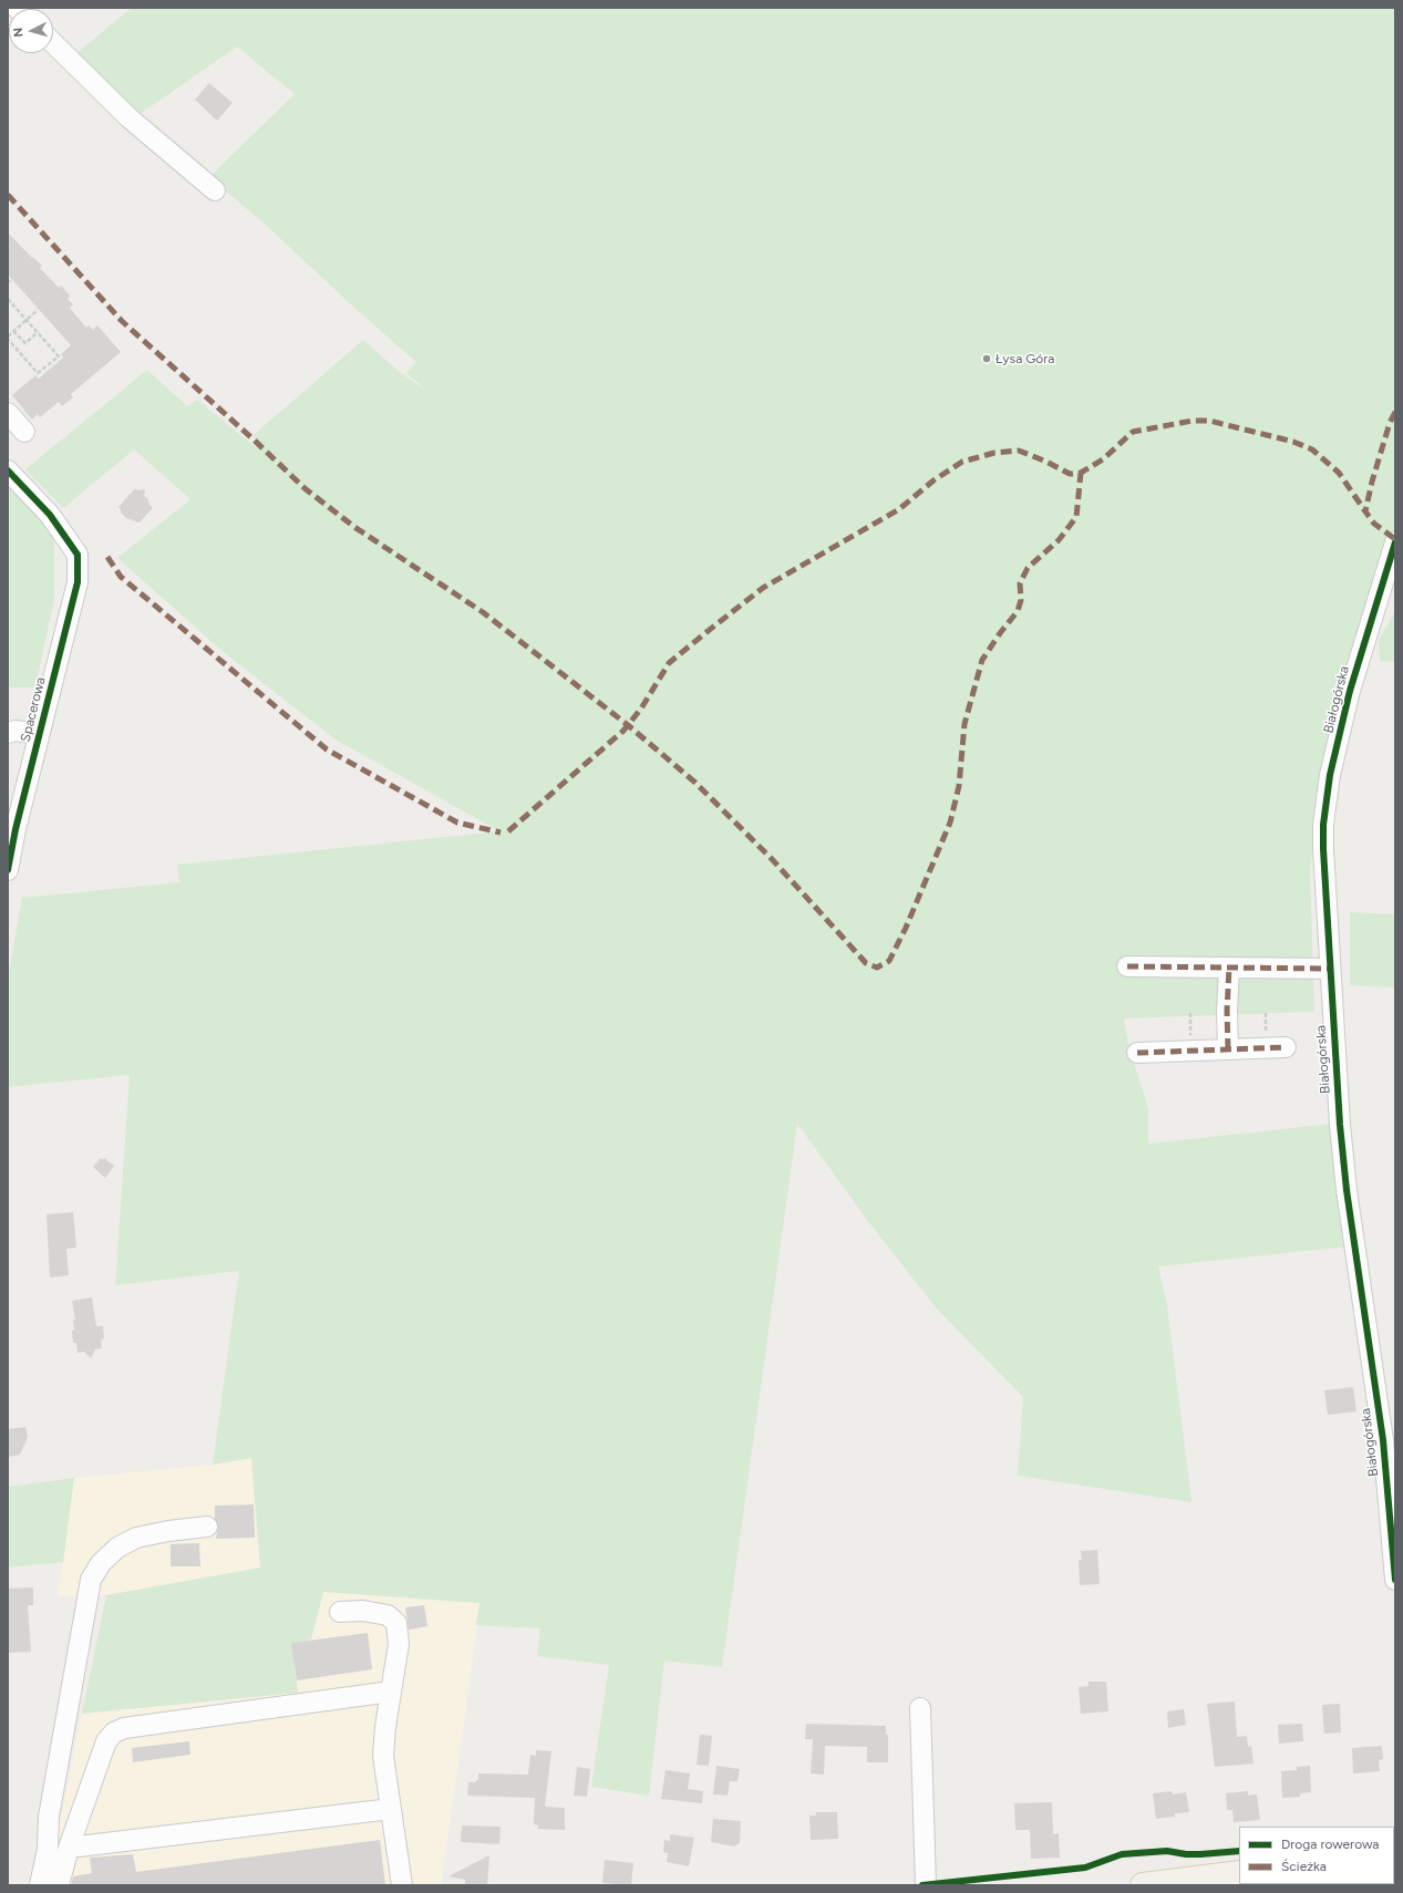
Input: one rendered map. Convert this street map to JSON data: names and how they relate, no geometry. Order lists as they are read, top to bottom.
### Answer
{
  "streets": {
    "street": ["Białogórska", "Spacerowa"]
  },
  "places": ["Łysa Góra"],
  "legend": ["Droga rowerowa", "Ścieżka"],
  "north": "left"
}
